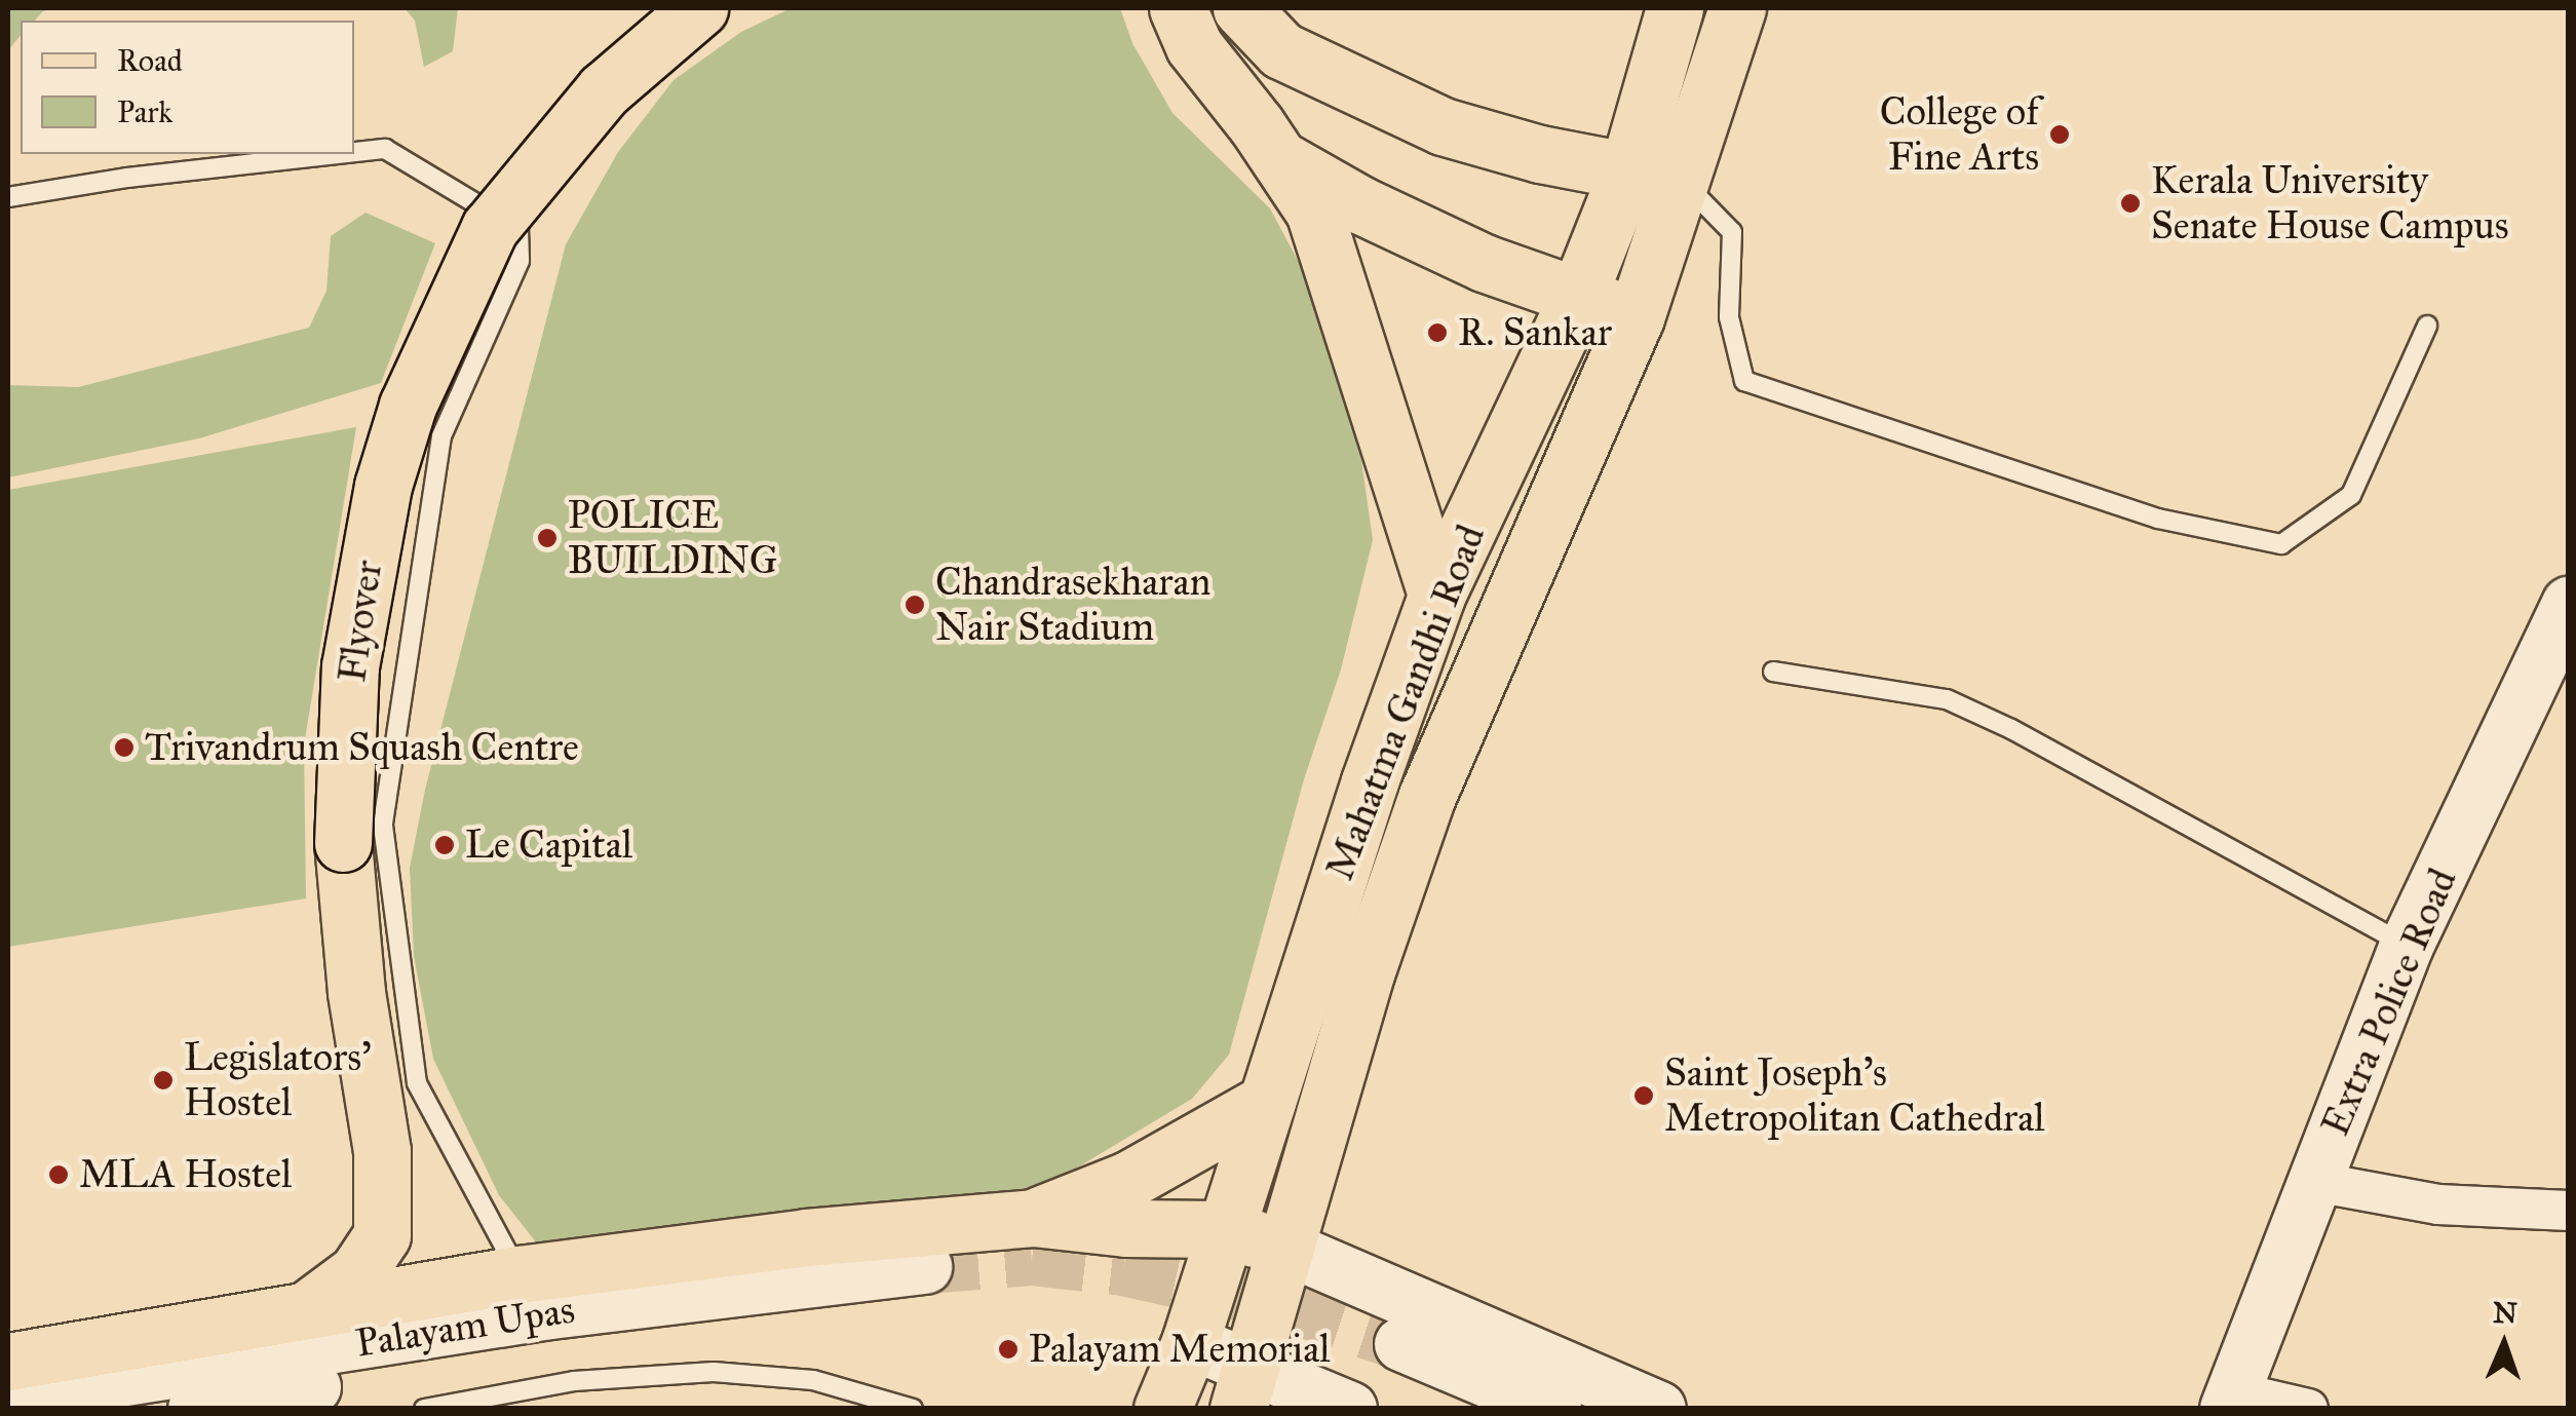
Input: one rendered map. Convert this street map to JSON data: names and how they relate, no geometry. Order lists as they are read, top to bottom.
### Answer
{
  "streets": {
    "main road": [
      "Flyover",
      "Mahatma Gandhi Road",
      "Extra Police Road",
      "Palayam Upas"
    ]
  },
  "places": [
    "College of Fine Arts",
    "Kerala University Senate House Campus",
    "R. Sankar",
    "POLICE BUILDING",
    "Chandrasekharan Nair Stadium",
    "Trivandrum Squash Centre",
    "Le Capital",
    "Legislators' Hostel",
    "Saint Joseph's Metropolitan Cathedral",
    "MLA Hostel",
    "Palayam Memorial"
  ],
  "legend": ["Road", "Park"],
  "north": "top"
}
